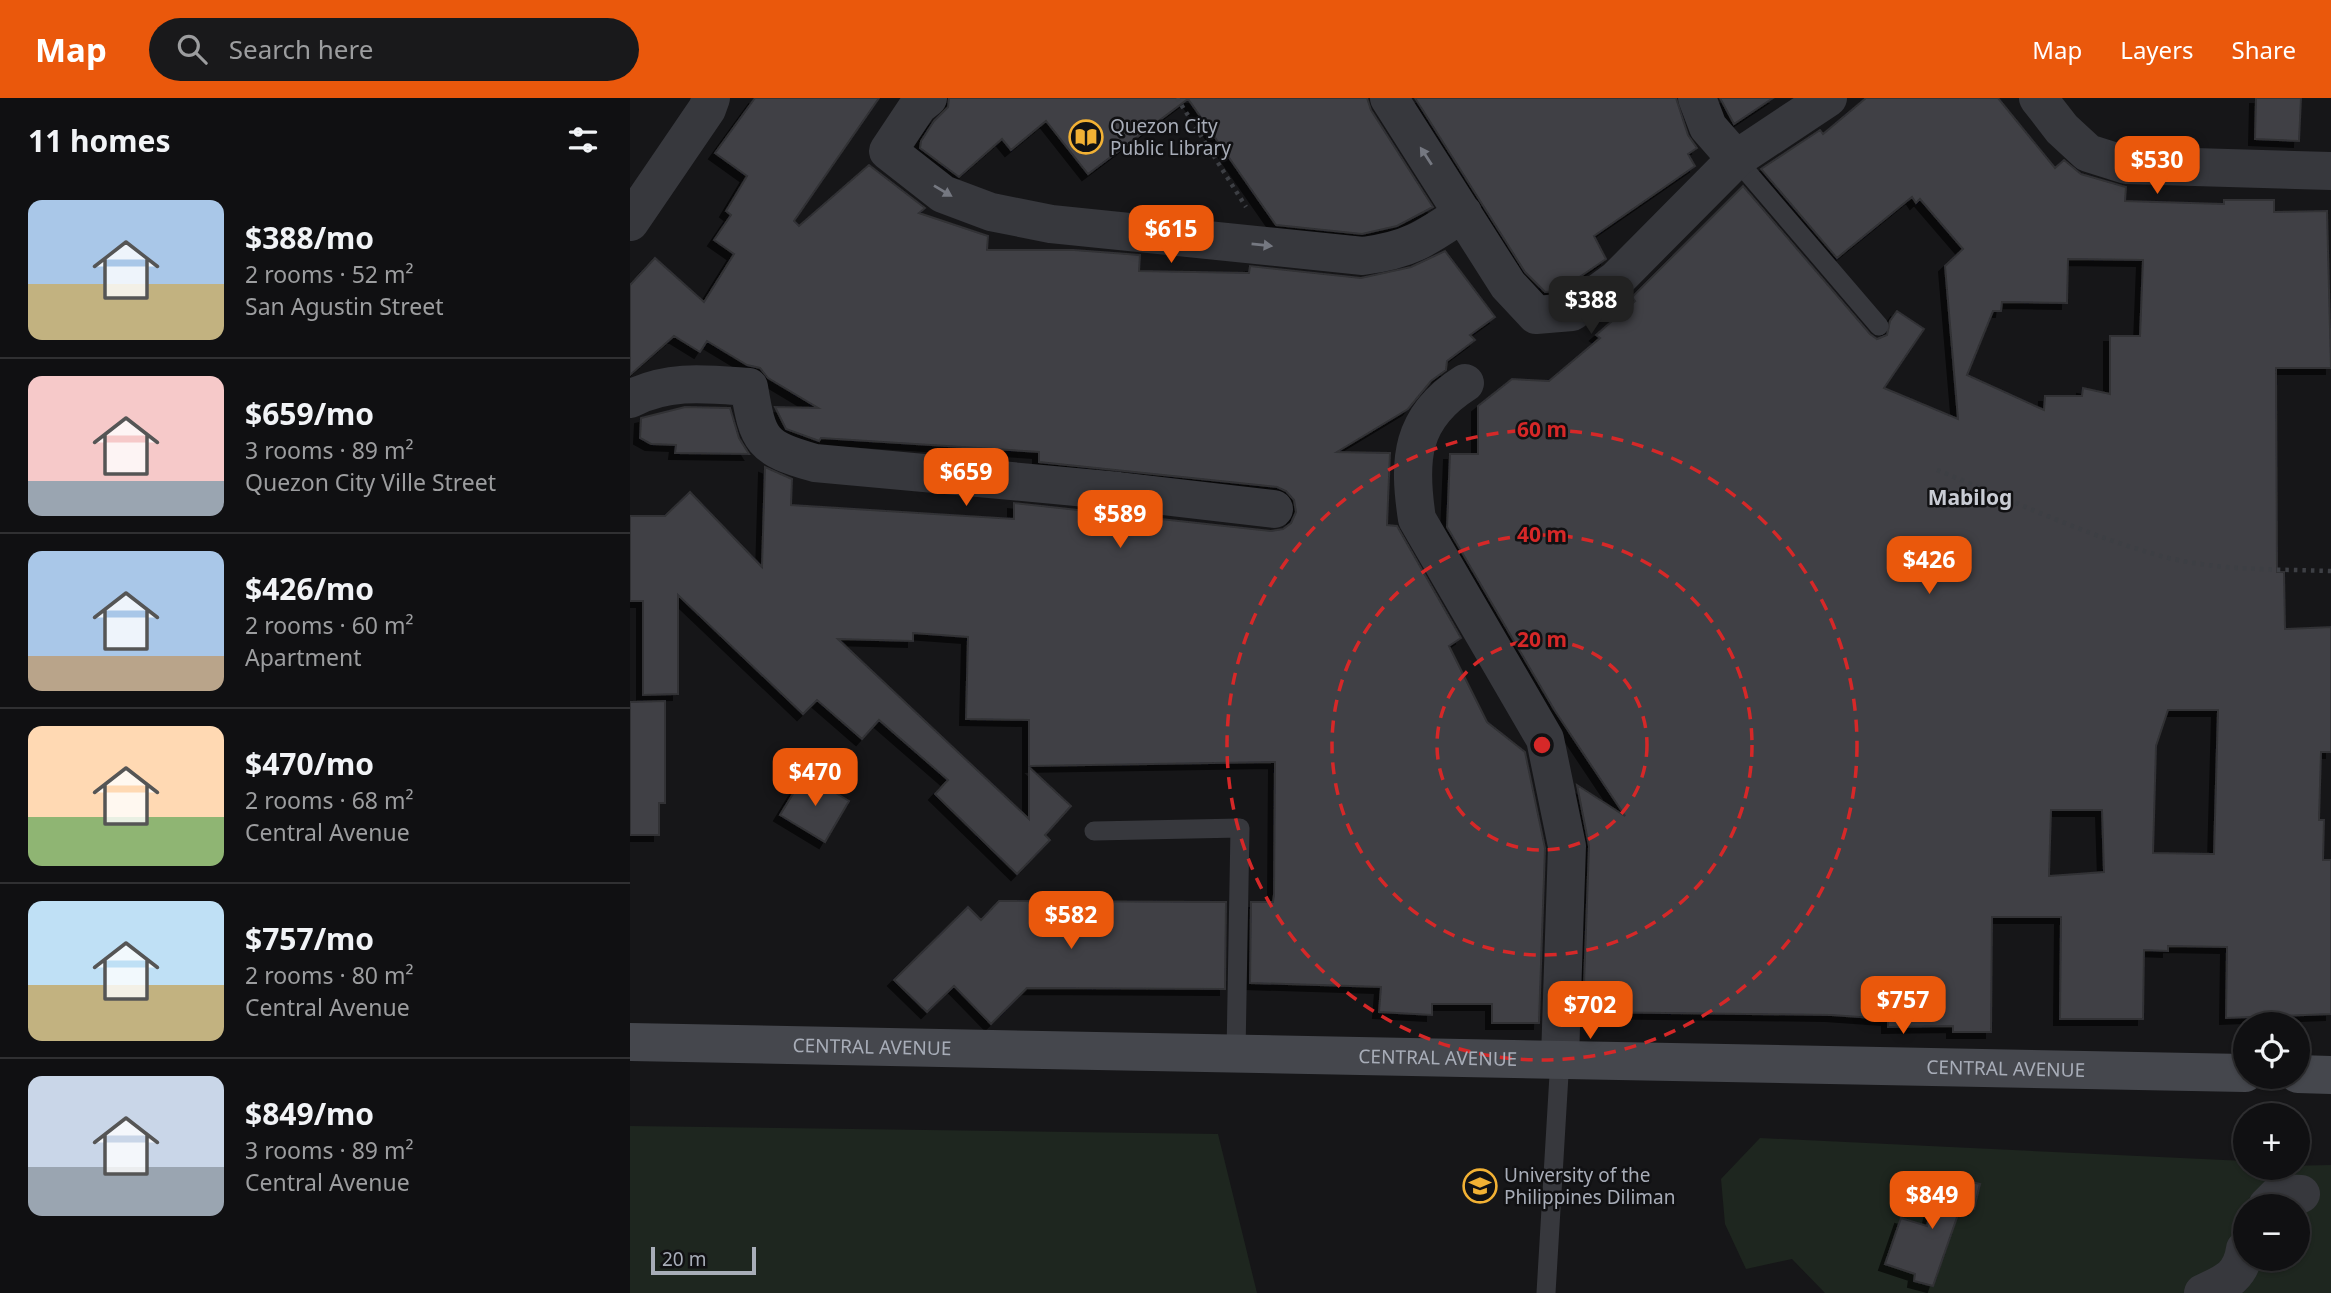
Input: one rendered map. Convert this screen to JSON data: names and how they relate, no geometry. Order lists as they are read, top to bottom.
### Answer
{
  "streets": {
    "main road": ["CENTRAL AVENUE"]
  },
  "districts": ["Mabilog"],
  "places": {
    "library": ["Quezon City Public Library"],
    "school or university": ["University of the Philippines Diliman"]
  },
  "scale_bar": "20 m",
  "page": {
    "header": "Map",
    "search": "Search here",
    "nav": ["Map", "Layers", "Share"],
    "heading": "11 homes",
    "price": [
      "$530",
      "$615",
      "$388",
      "$659",
      "$589",
      "$426",
      "$470",
      "$582",
      "$757",
      "$702",
      "$849"
    ],
    "list": [
      {
        "name": "$388/mo",
        "note": "2 rooms · 52 m² · San Agustin Street"
      },
      {
        "name": "$659/mo",
        "note": "3 rooms · 89 m² · Quezon City Ville Street"
      },
      {
        "name": "$426/mo",
        "note": "2 rooms · 60 m² · Apartment"
      },
      {
        "name": "$470/mo",
        "note": "2 rooms · 68 m² · Central Avenue"
      },
      {
        "name": "$757/mo",
        "note": "2 rooms · 80 m² · Central Avenue"
      },
      {
        "name": "$849/mo",
        "note": "3 rooms · 89 m² · Central Avenue"
      }
    ],
    "map_buttons": ["+", "−"],
    "scale": "20 m"
  },
  "rings": ["60 m", "40 m", "20 m"]
}
